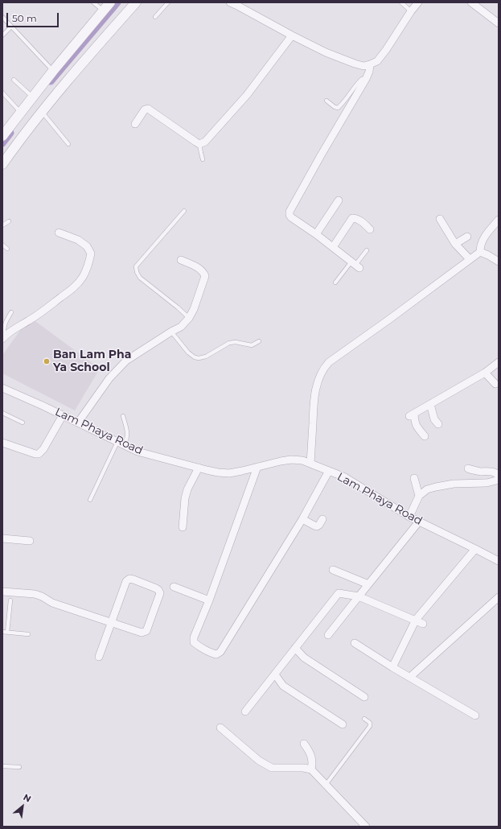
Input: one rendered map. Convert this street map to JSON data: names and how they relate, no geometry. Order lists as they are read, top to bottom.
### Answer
{
  "streets": {
    "street": ["Lam Phaya Road"]
  },
  "places": ["Ban Lam Pha Ya School"],
  "scale_bar": "50 m",
  "north": "top right"
}
